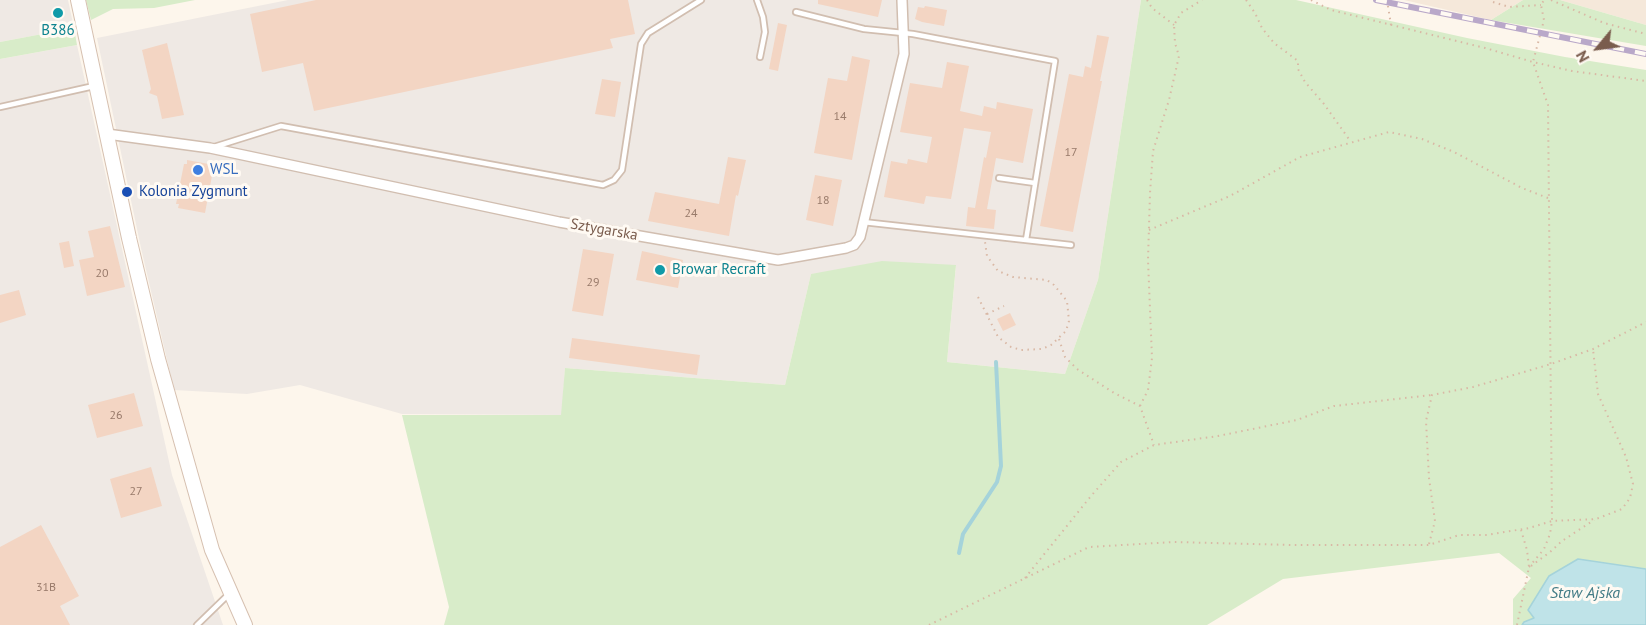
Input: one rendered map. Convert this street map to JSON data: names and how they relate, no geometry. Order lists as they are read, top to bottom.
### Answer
{
  "streets": {
    "street": ["Sztygarska"]
  },
  "water": ["Staw Ajska"],
  "places": [
    "B386",
    "WSL",
    "Kolonia Zygmunt",
    "Browar Recraft"
  ],
  "house_numbers": [
    "14",
    "17",
    "18",
    "24",
    "20",
    "29",
    "26",
    "27",
    "31B"
  ],
  "north": "bottom left"
}
